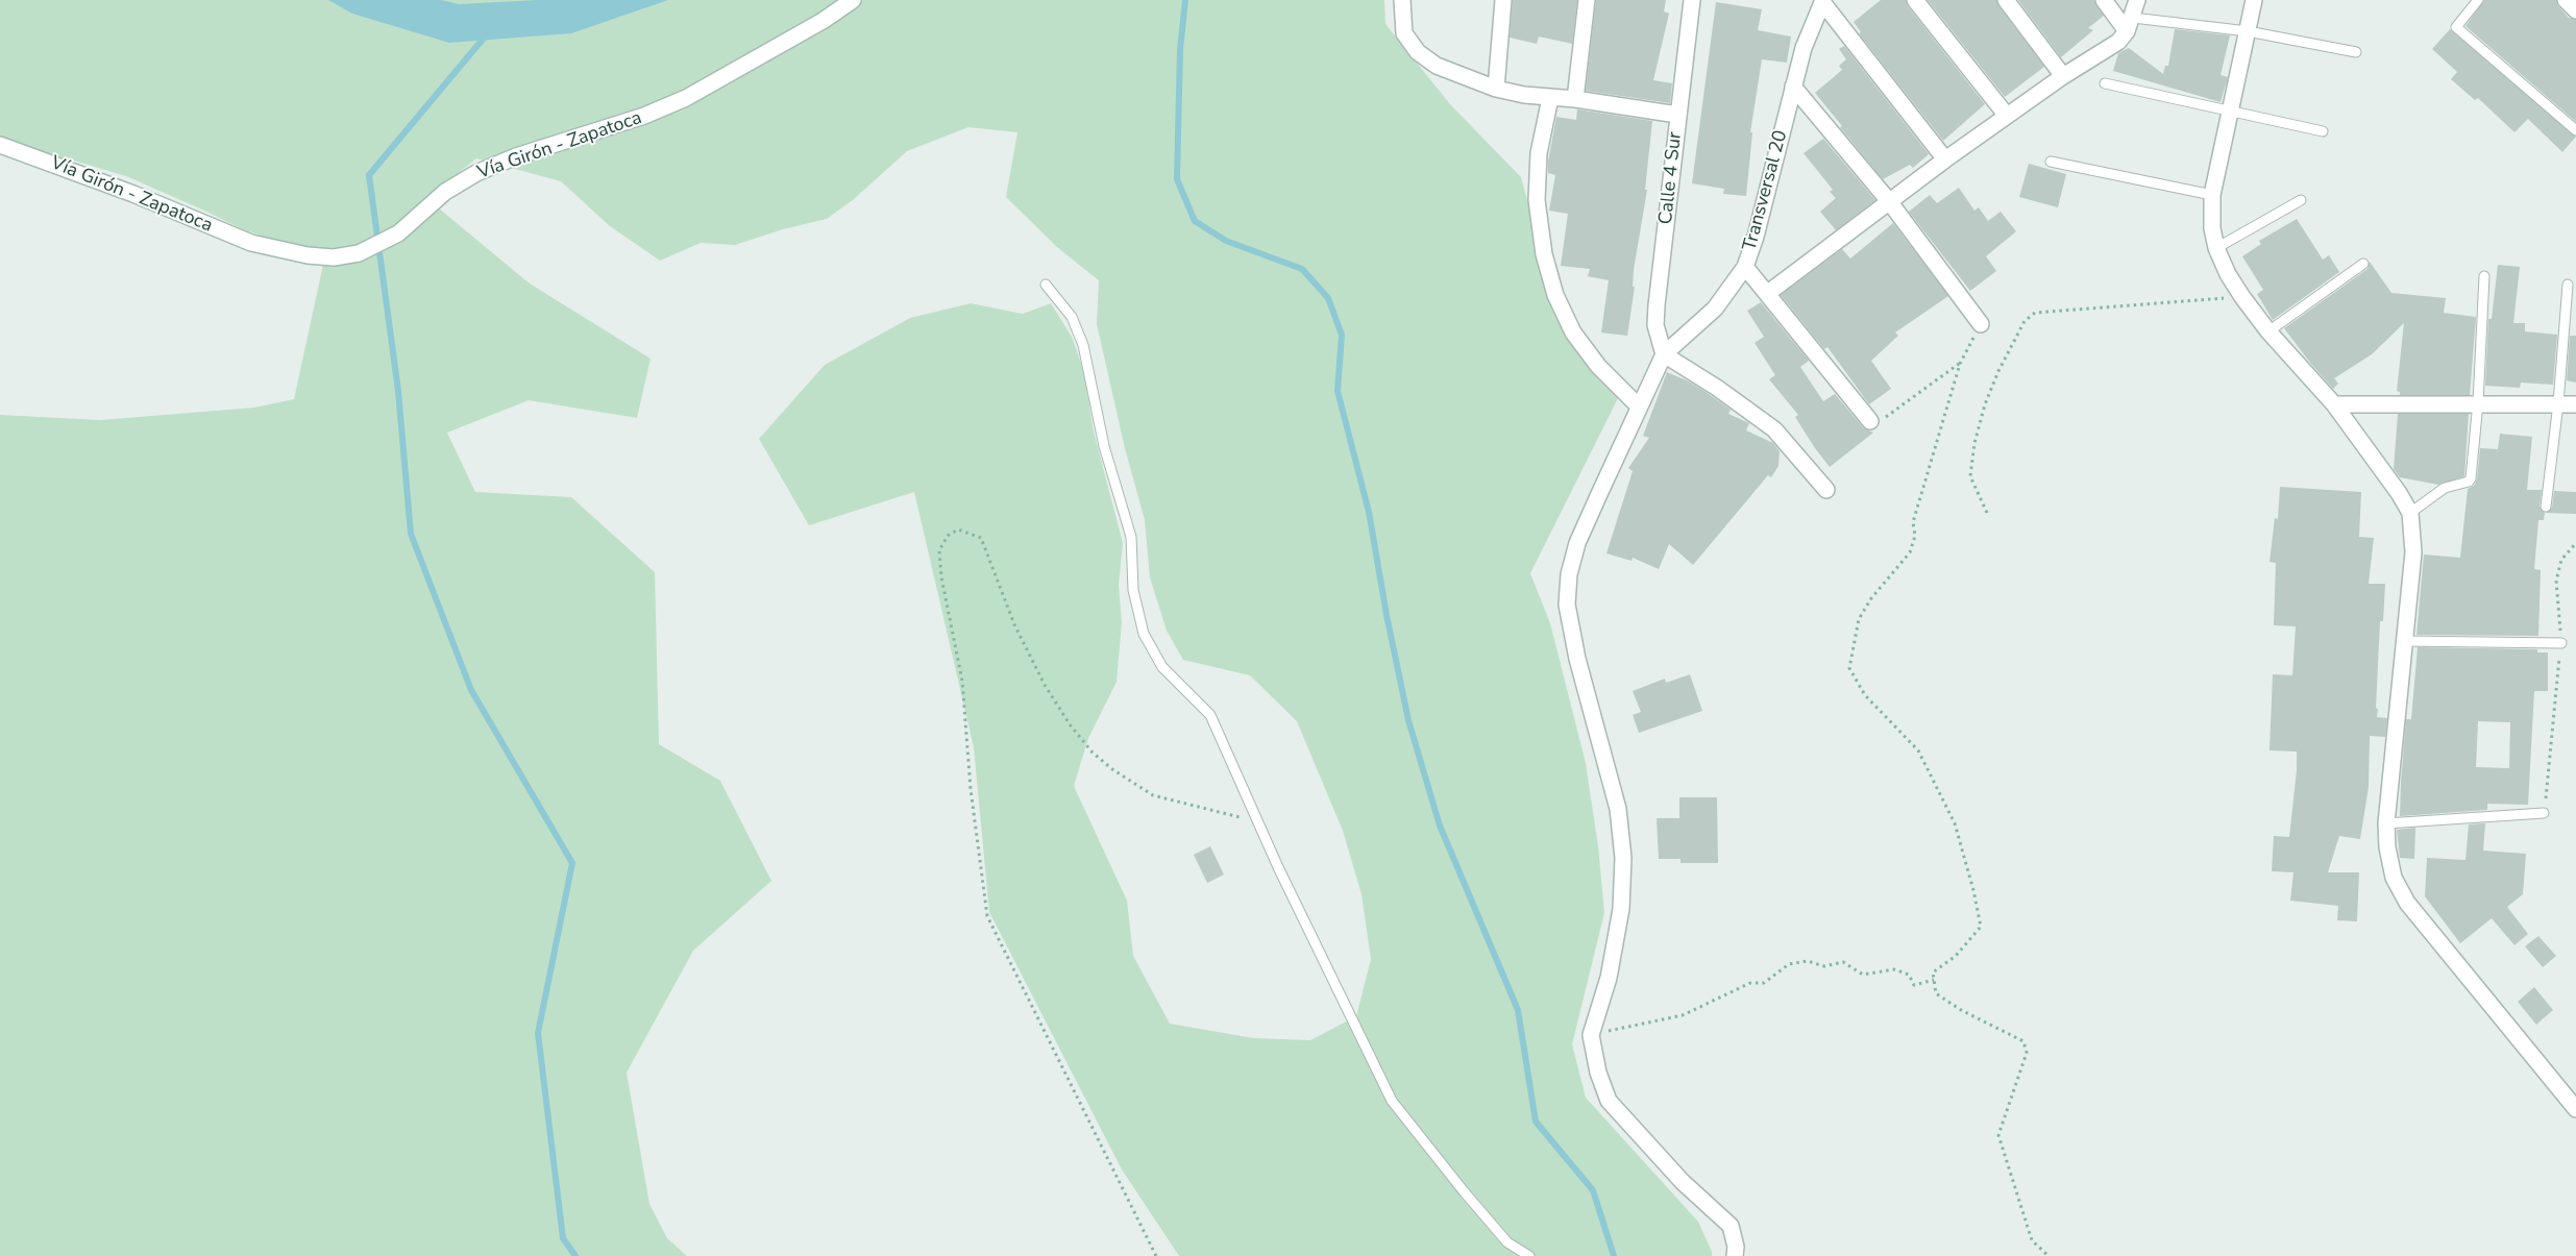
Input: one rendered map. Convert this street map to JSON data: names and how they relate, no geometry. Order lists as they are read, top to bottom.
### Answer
{
  "streets": {
    "street": ["Vía Girón - Zapatoca", "Calle 4 Sur", "Transversal 20"]
  },
  "crossings": [
    ["Calle 4 Sur", "Transversal 20"]
  ]
}
